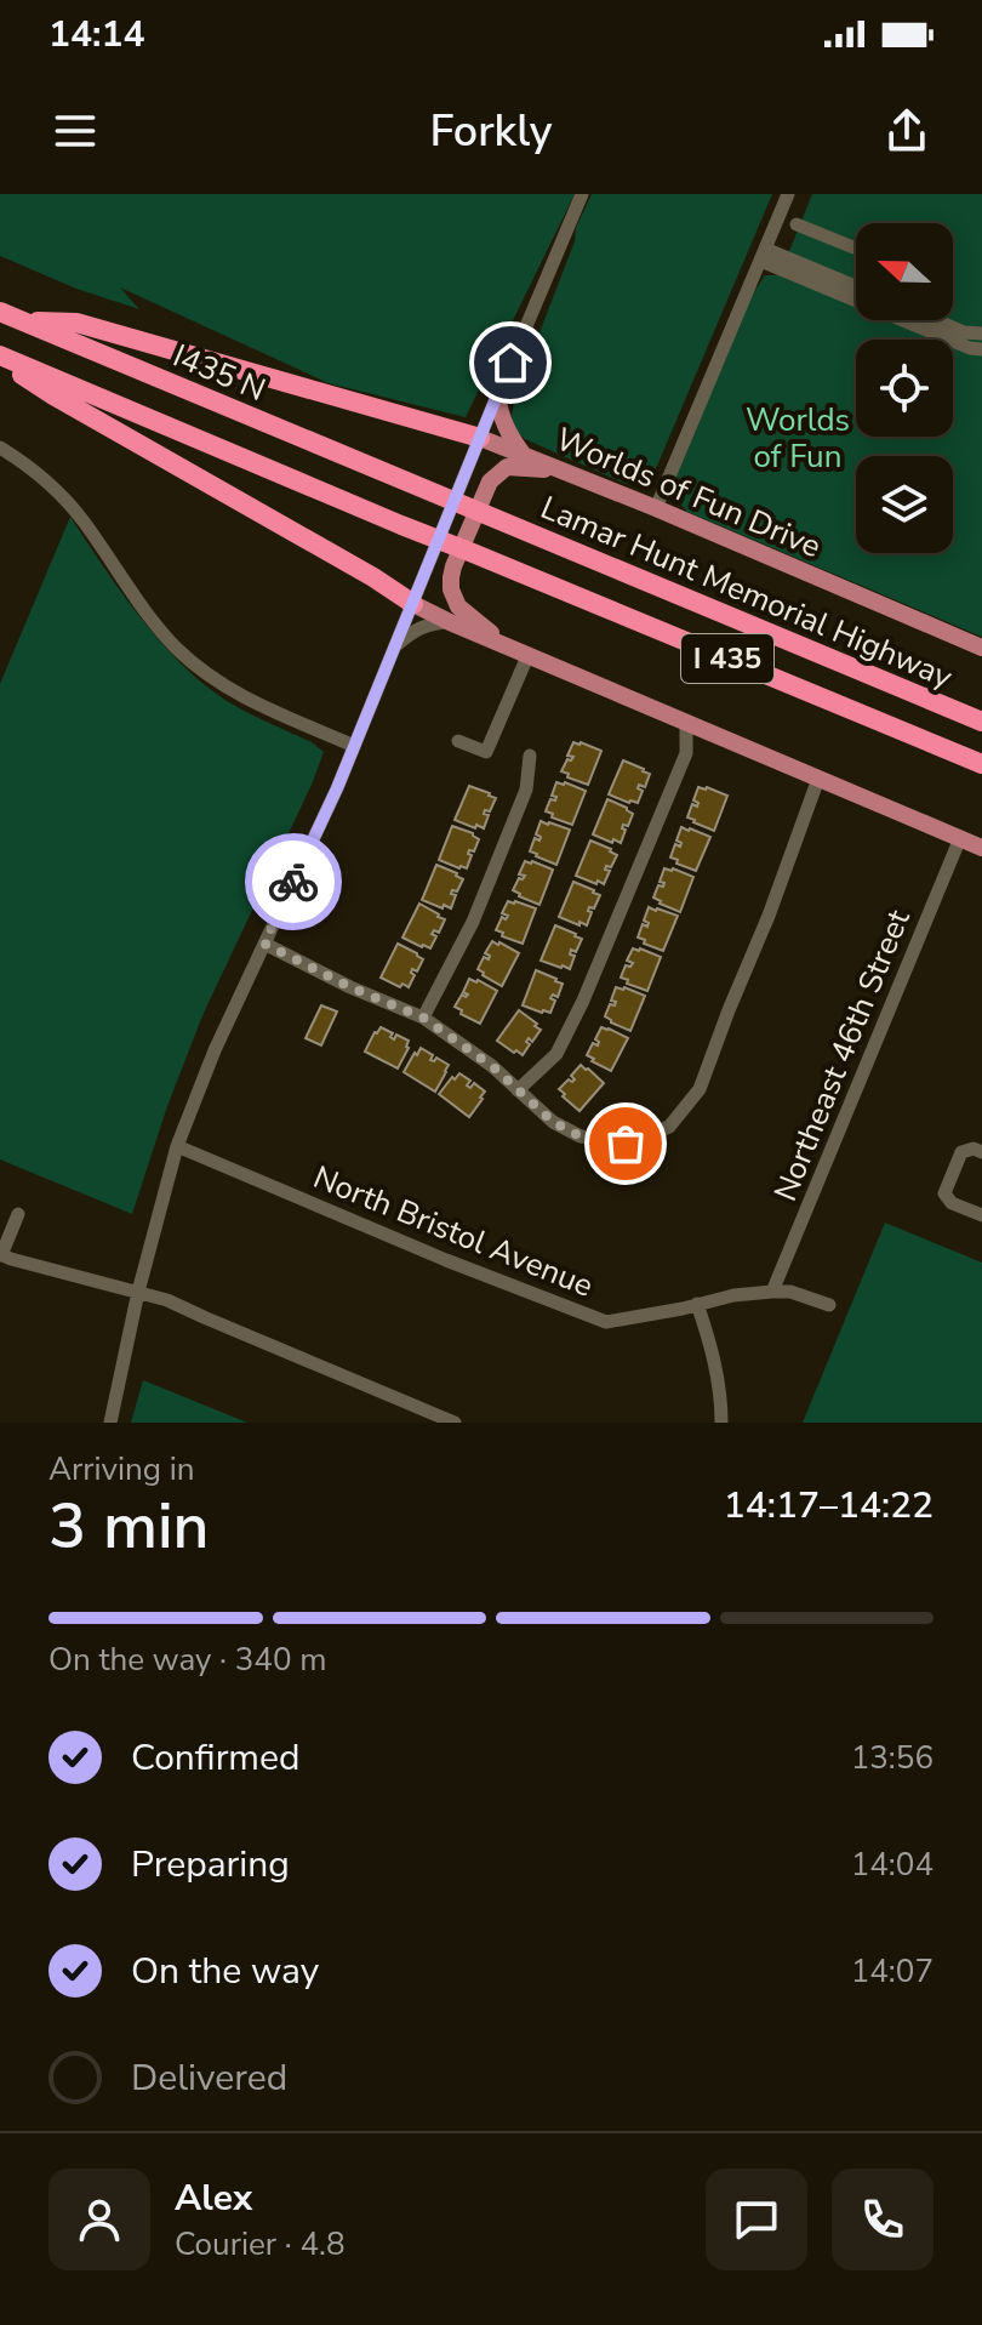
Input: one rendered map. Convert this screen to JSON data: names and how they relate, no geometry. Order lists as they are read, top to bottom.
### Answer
{
  "streets": {
    "highway": ["I435 N", "Lamar Hunt Memorial Highway", "I 435"],
    "main road": ["Worlds of Fun Drive"],
    "street": ["Northeast 46th Street", "North Bristol Avenue"]
  },
  "crossings": [
    ["I435 N", "Lamar Hunt Memorial Highway"],
    ["Northeast 46th Street", "North Bristol Avenue"]
  ],
  "parks": ["Worlds of Fun"],
  "north": "left",
  "page": {
    "status": "14:14",
    "header": "Forkly",
    "heading": ["3 min", "Arriving in", "14:17–14:22"],
    "panel": ["Alex", "Courier · 4.8"],
    "bar": "On the way · 340 m",
    "list": [
      ["Confirmed", "13:56"],
      ["Preparing", "14:04"],
      ["On the way", "14:07"],
      "Delivered"
    ]
  }
}
